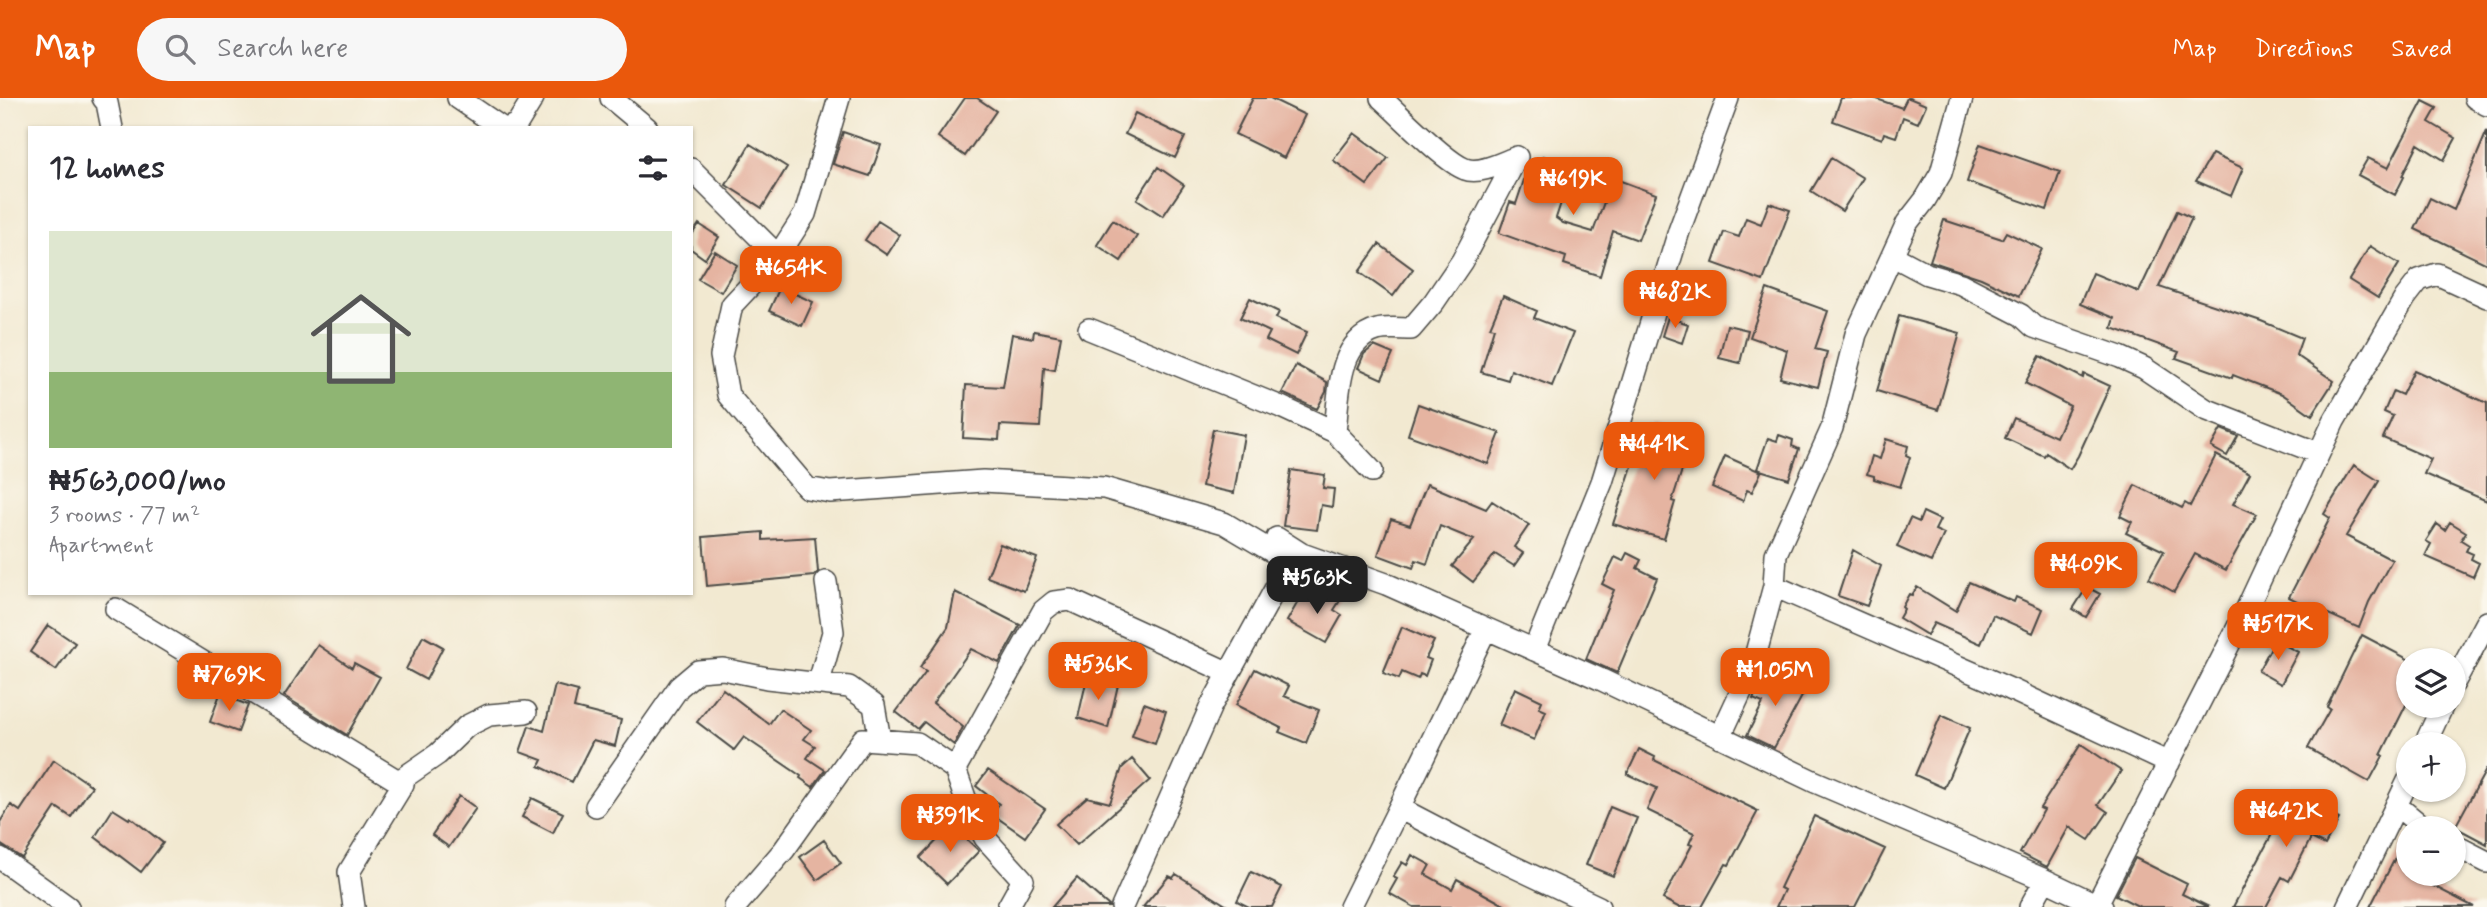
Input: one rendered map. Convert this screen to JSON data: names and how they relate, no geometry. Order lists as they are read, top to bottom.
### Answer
{
  "page": {
    "header": "Map",
    "search": "Search here",
    "nav": ["Map", "Directions", "Saved"],
    "heading": "12 homes",
    "price": [
      "₦619K",
      "₦654K",
      "₦682K",
      "₦441K",
      "₦409K",
      "₦563K",
      "₦517K",
      "₦536K",
      "₦1.05M",
      "₦769K",
      "₦642K",
      "₦391K"
    ],
    "list": [
      {
        "name": "₦563,000/mo",
        "note": "3 rooms · 77 m² · Apartment"
      }
    ],
    "map_buttons": ["+", "−"]
  }
}
